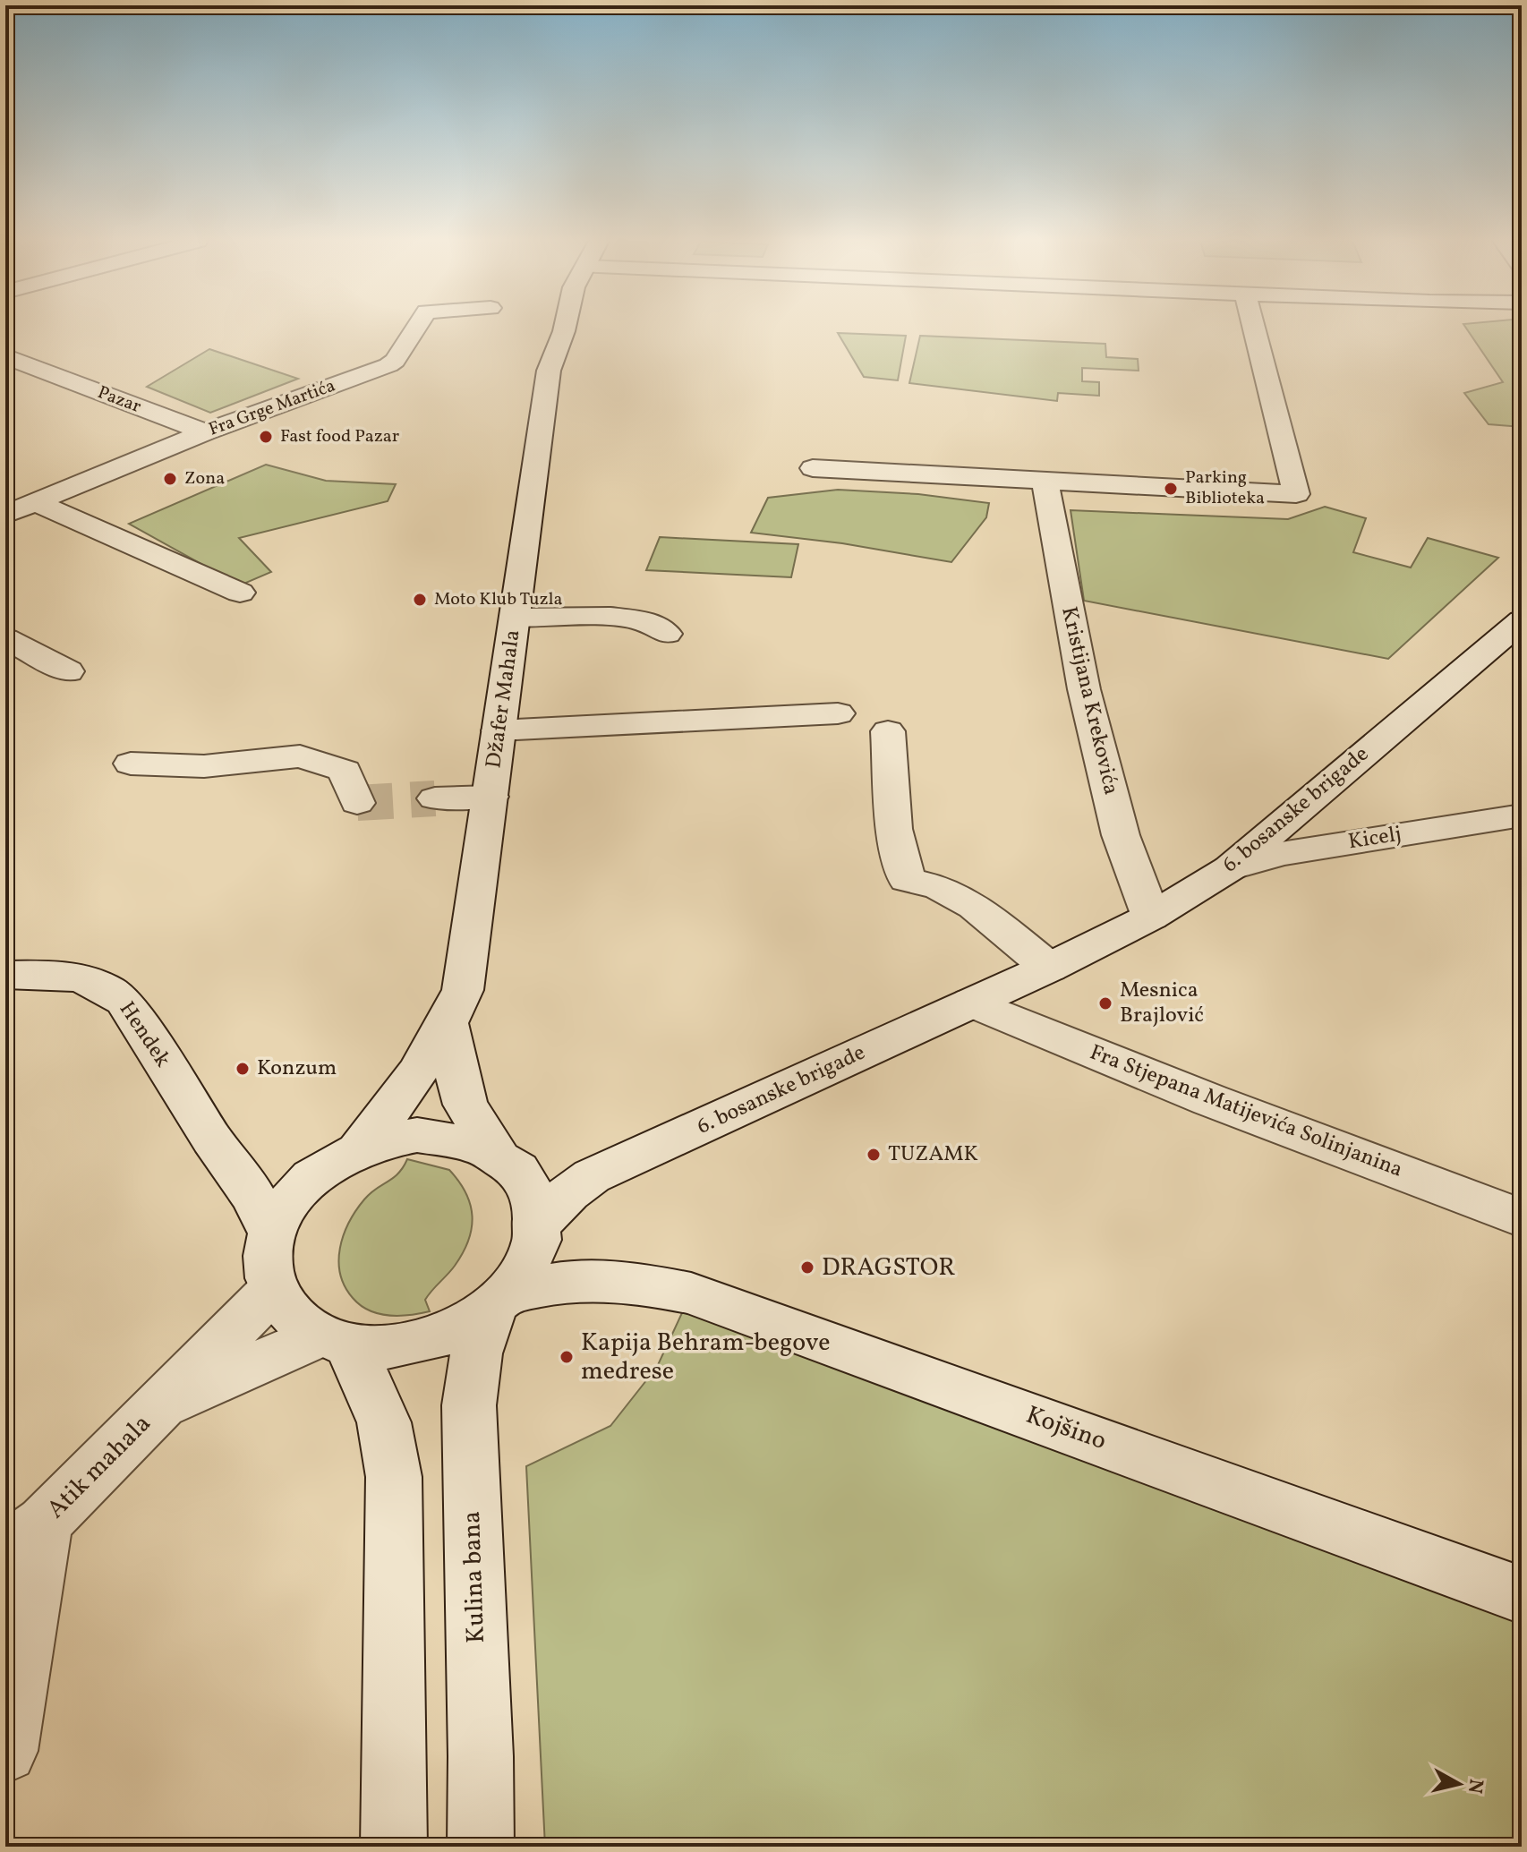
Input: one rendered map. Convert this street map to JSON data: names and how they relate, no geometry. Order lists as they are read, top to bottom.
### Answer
{
  "streets": {
    "street": [
      "Pazar",
      "Fra Grge Martića",
      "Džafer Mahala",
      "Kristijana Krekovića",
      "6. bosanske brigade",
      "Kicelj",
      "Hendek",
      "Fra Stjepana Matijevića Solinjanina",
      "Kojšino",
      "Atik mahala",
      "Kulina bana"
    ]
  },
  "crossings": [
    ["Pazar", "Fra Grge Martića"],
    ["Džafer Mahala", "Hendek"],
    ["Džafer Mahala", "Kulina bana"],
    ["Kristijana Krekovića", "6. bosanske brigade"],
    ["6. bosanske brigade", "Kicelj"],
    ["6. bosanske brigade", "Fra Stjepana Matijevića Solinjanina"],
    ["Hendek", "Kulina bana"]
  ],
  "places": [
    "Fast food Pazar",
    "Zona",
    "Parking Biblioteka",
    "Moto Klub Tuzla",
    "Mesnica Brajlović",
    "Konzum",
    "TUZAMK",
    "DRAGSTOR",
    "Kapija Behram-begove medrese"
  ],
  "north": "right"
}
